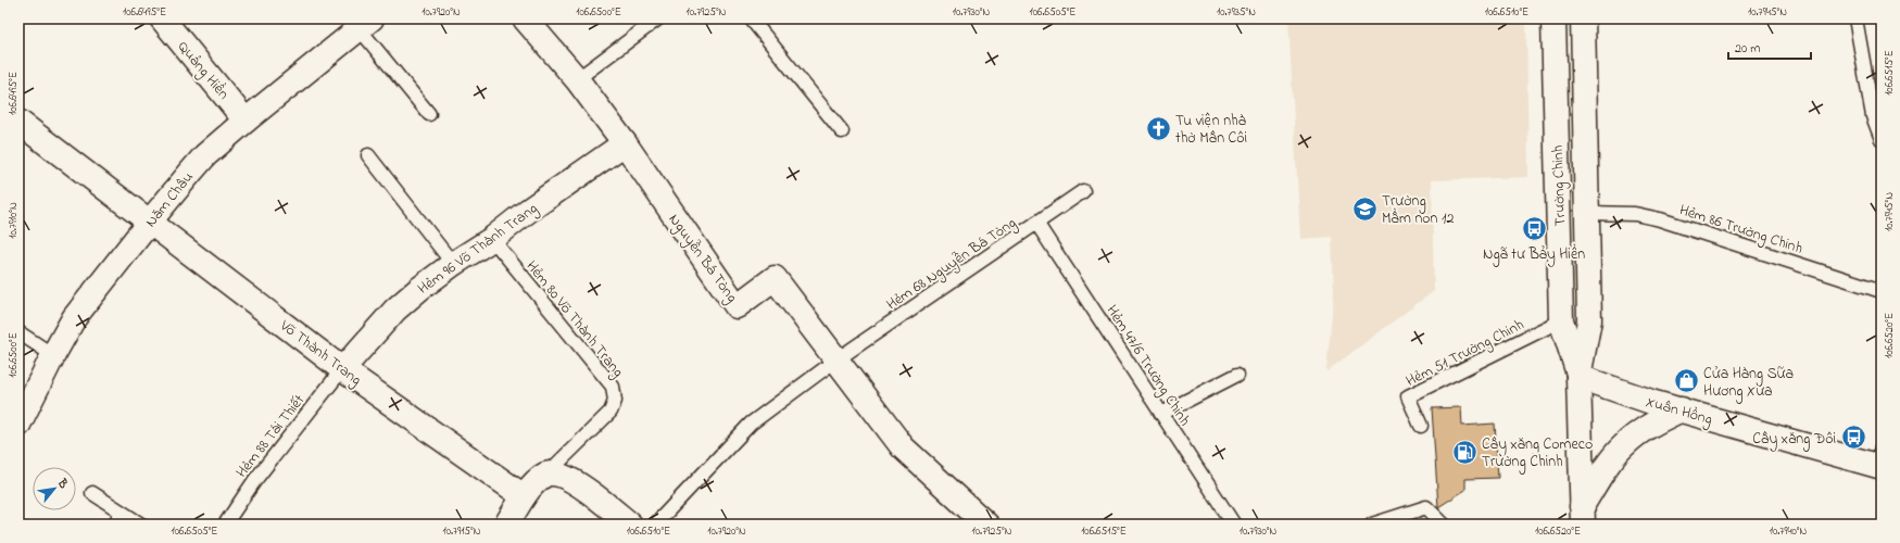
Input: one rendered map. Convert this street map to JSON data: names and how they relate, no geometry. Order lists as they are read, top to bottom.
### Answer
{
  "streets": {
    "street": [
      "Quảng Hiền",
      "Trường Chinh",
      "Năm Châu",
      "Hẻm 96 Võ Thành Trang",
      "Nguyễn Bá Tòng",
      "Võ Thành Trang",
      "Xuân Hồng"
    ],
    "lane": [
      "Hẻm 86 Trường Chinh",
      "Hẻm 68 Nguyễn Bá Tòng",
      "Hẻm 80 Võ Thành Trang",
      "Hẻm 51 Trường Chinh",
      "Hẻm 47/6 Trường Chinh",
      "Hẻm 88 Tái Thiết"
    ]
  },
  "crossings": [
    ["Quảng Hiền", "Năm Châu"],
    ["Trường Chinh", "Hẻm 86 Trường Chinh"],
    ["Trường Chinh", "Hẻm 51 Trường Chinh"],
    ["Trường Chinh", "Xuân Hồng"],
    ["Năm Châu", "Võ Thành Trang"],
    ["Hẻm 96 Võ Thành Trang", "Nguyễn Bá Tòng"],
    ["Hẻm 96 Võ Thành Trang", "Hẻm 80 Võ Thành Trang"],
    ["Hẻm 96 Võ Thành Trang", "Võ Thành Trang"],
    ["Hẻm 96 Võ Thành Trang", "Hẻm 88 Tái Thiết"],
    ["Nguyễn Bá Tòng", "Hẻm 68 Nguyễn Bá Tòng"],
    ["Hẻm 68 Nguyễn Bá Tòng", "Hẻm 47/6 Trường Chinh"],
    ["Võ Thành Trang", "Hẻm 88 Tái Thiết"]
  ],
  "places": {
    "church": ["Tu viện nhà thờ Mân Côi"],
    "school or university": ["Trường Mầm non 12"],
    "bus stop": ["Ngã tư Bảy Hiền", "Cây xăng Đôi"],
    "shop": ["Cửa Hàng Sữa Hương Xưa"],
    "fuel station": ["Cây xăng Comeco Trường Chinh"]
  },
  "scale_bar": "20 m",
  "north": "top right",
  "coordinates": [
    "106.6495°E",
    "10.7920°N",
    "106.6500°E",
    "10.7925°N",
    "10.7930°N",
    "106.6505°E",
    "10.7935°N",
    "106.6510°E",
    "10.7945°N",
    "106.6515°E",
    "10.7910°N",
    "106.6520°E",
    "10.7915°N",
    "10.7940°N"
  ]
}
